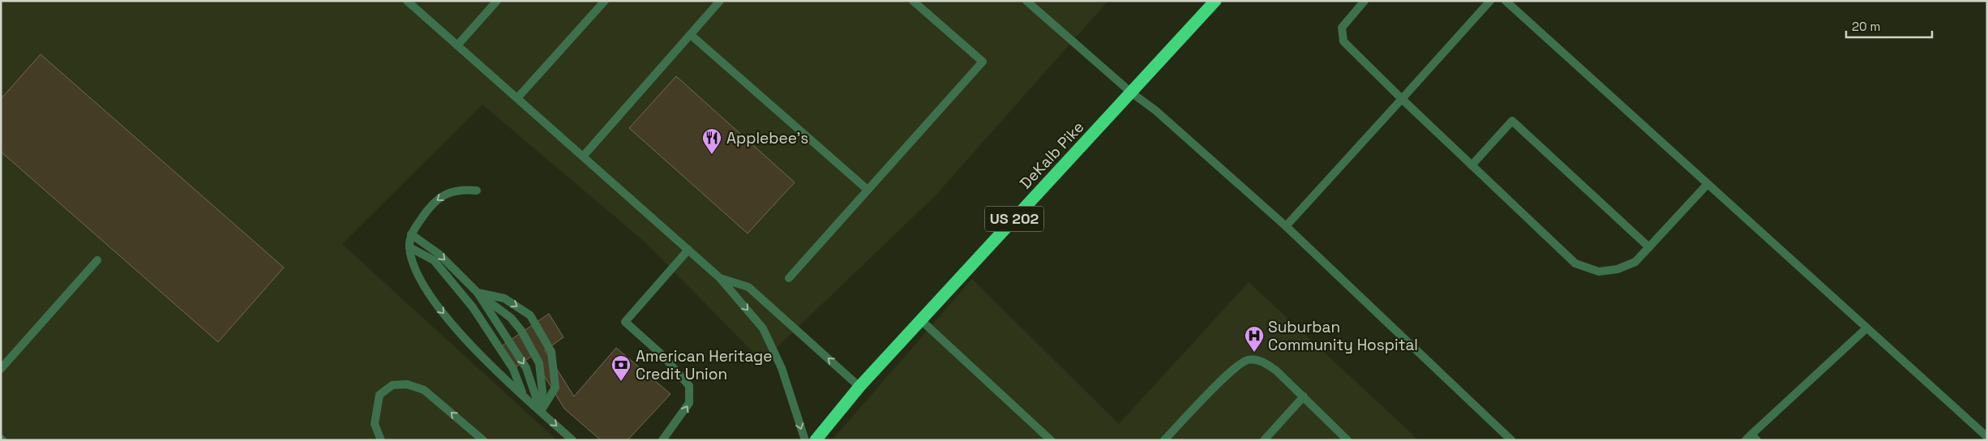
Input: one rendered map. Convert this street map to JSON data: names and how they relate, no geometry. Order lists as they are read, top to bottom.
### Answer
{
  "streets": {
    "highway": ["DeKalb Pike", "US 202"]
  },
  "places": {
    "restaurant": ["Applebee's"],
    "hospital": ["Suburban Community Hospital"],
    "bank": ["American Heritage Credit Union"]
  },
  "scale_bar": "20 m"
}
